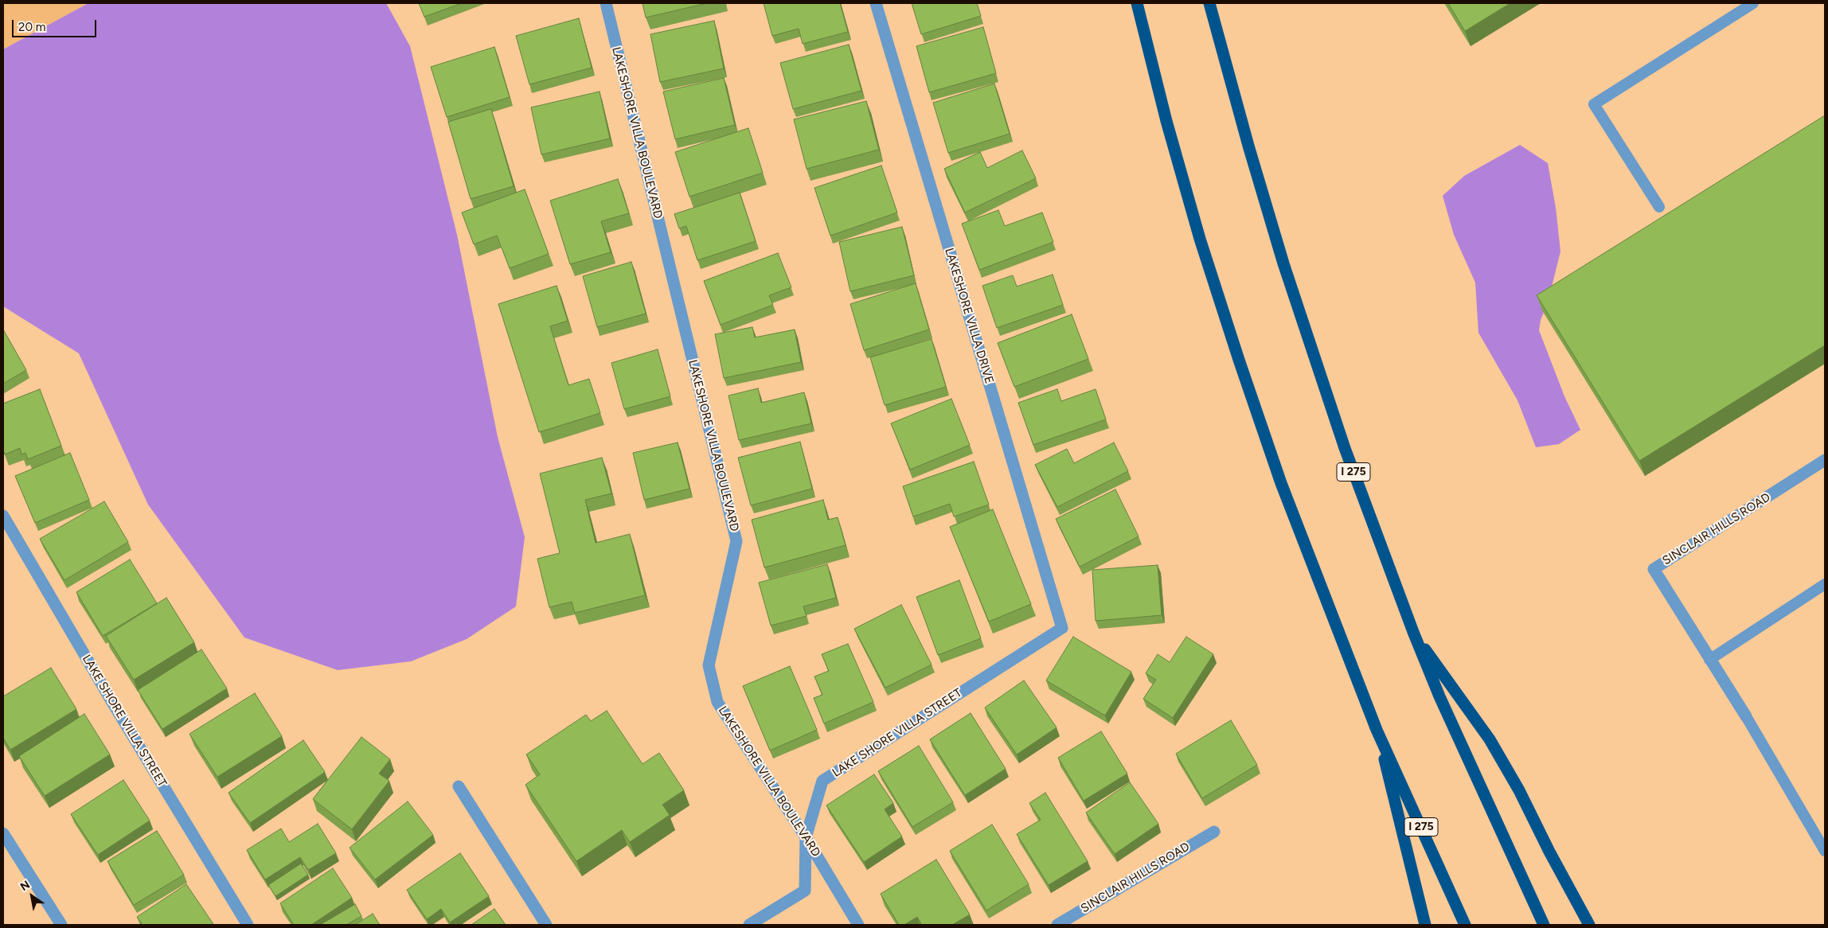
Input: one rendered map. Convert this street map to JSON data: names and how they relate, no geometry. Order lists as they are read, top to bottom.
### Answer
{
  "streets": {
    "highway": ["I 275"],
    "street": [
      "LAKESHORE VILLA BOULEVARD",
      "LAKESHORE VILLA DRIVE",
      "SINCLAIR HILLS ROAD",
      "LAKE SHORE VILLA STREET"
    ]
  },
  "crossings": [
    ["LAKESHORE VILLA BOULEVARD", "LAKE SHORE VILLA STREET"],
    ["LAKESHORE VILLA DRIVE", "LAKE SHORE VILLA STREET"]
  ],
  "scale_bar": "20 m",
  "north": "top left"
}
